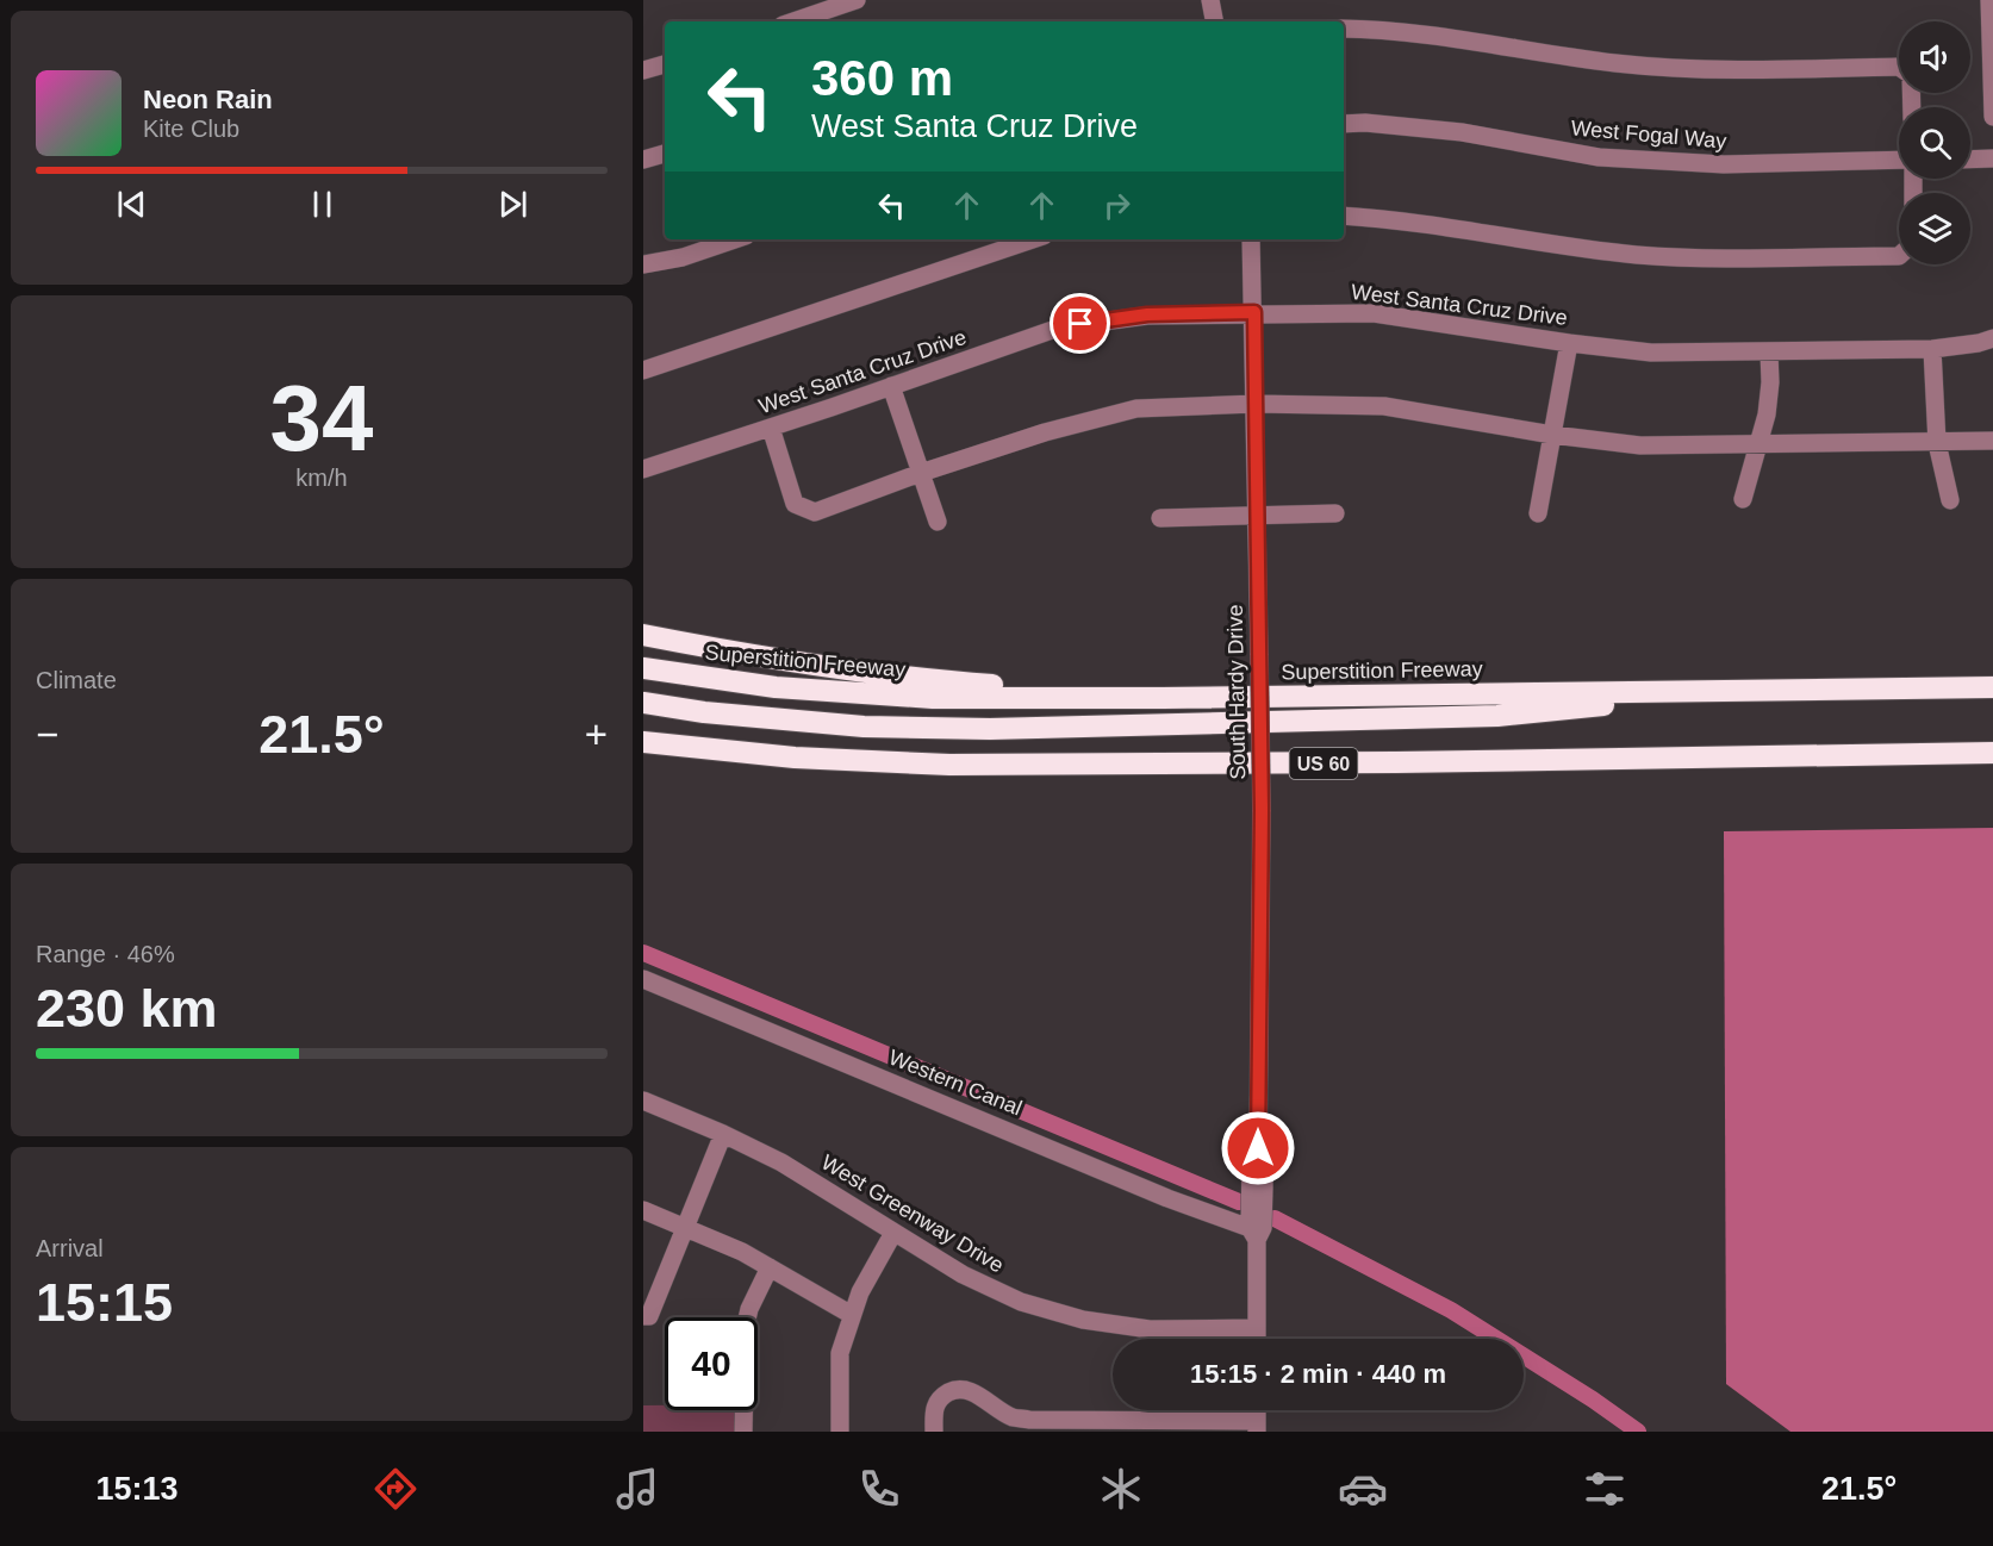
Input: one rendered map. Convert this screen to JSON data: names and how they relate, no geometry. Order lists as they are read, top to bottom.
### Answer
{
  "streets": {
    "highway": ["Superstition Freeway", "US 60"],
    "street": [
      "West Fogal Way",
      "West Santa Cruz Drive",
      "South Hardy Drive",
      "Western Canal",
      "West Greenway Drive"
    ]
  },
  "crossings": [
    ["West Santa Cruz Drive", "South Hardy Drive"],
    ["South Hardy Drive", "Western Canal"],
    ["South Hardy Drive", "West Greenway Drive"]
  ],
  "page": {
    "turn": ["360 m", "West Santa Cruz Drive"],
    "song": ["Neon Rain", "Kite Club"],
    "tile": [
      ["34", "km/h"],
      "Climate",
      ["Range · 46%", "230 km"],
      ["Arrival", "15:15"]
    ],
    "heat": ["−", "21.5°", "+"],
    "limit": "40",
    "trip": "15:15 · 2 min · 440 m",
    "tabs": ["15:13", "21.5°"]
  }
}
